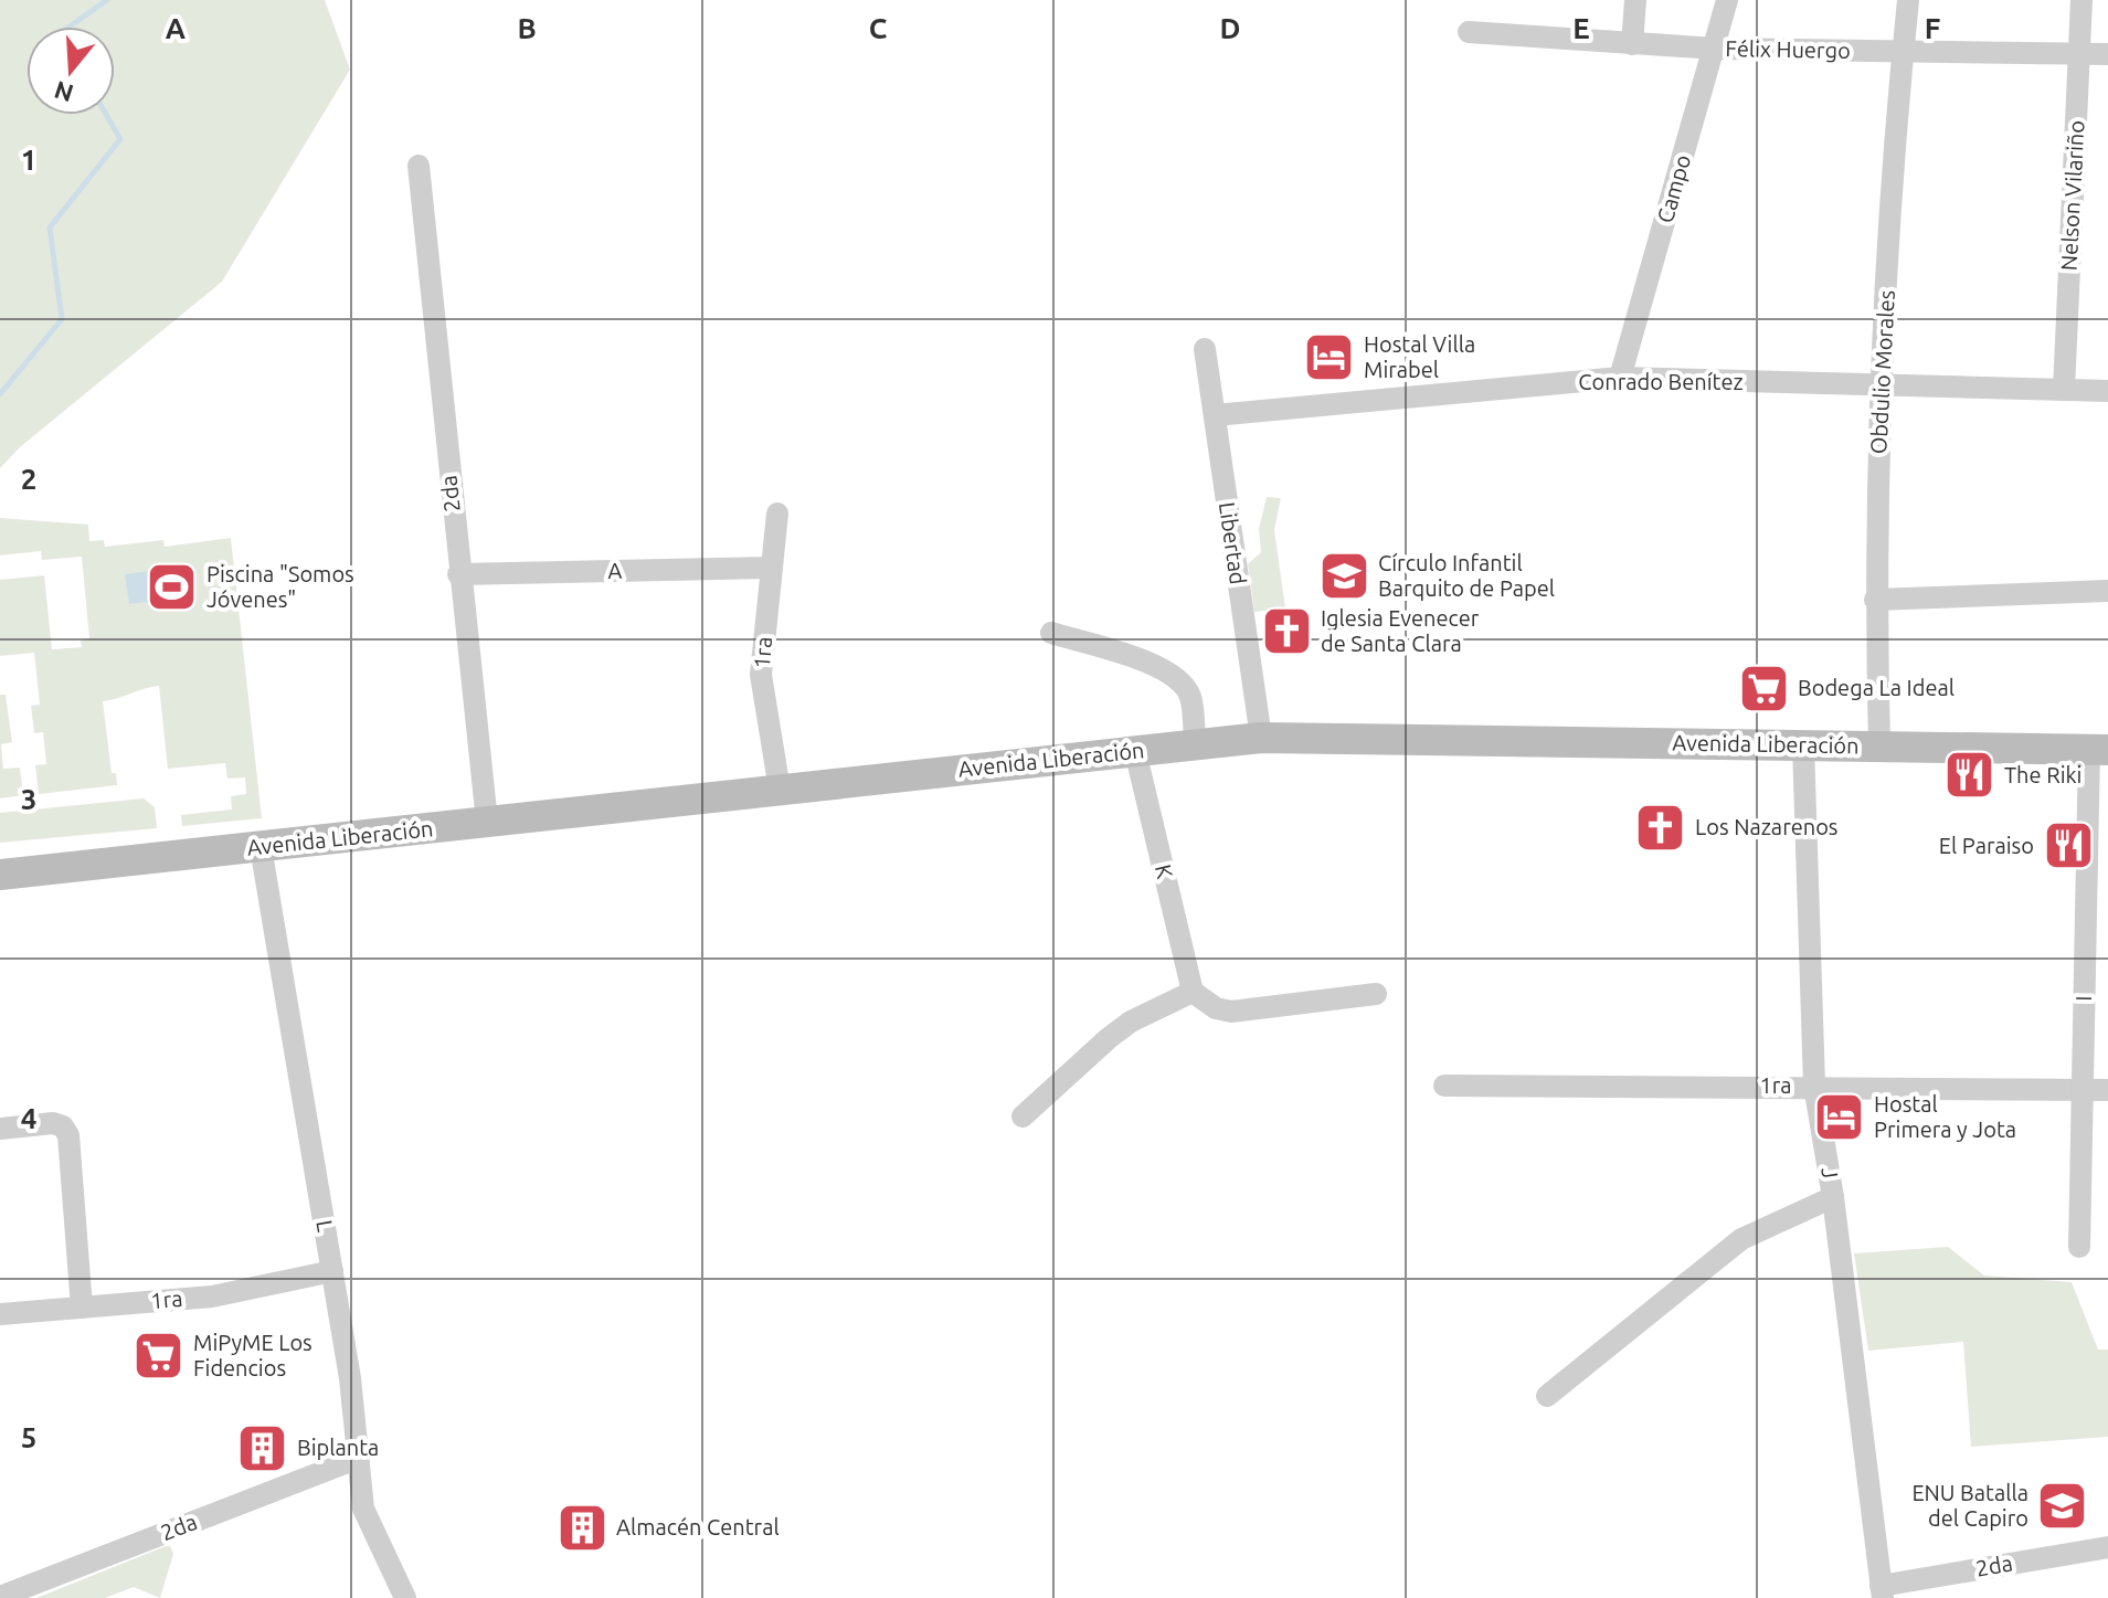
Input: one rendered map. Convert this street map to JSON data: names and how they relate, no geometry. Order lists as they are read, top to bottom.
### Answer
{
  "streets": {
    "main road": ["Avenida Liberación"],
    "street": [
      "Félix Huergo",
      "Campo",
      "Nelson Vilariño",
      "Obdulio Morales",
      "Conrado Benítez",
      "2da",
      "Libertad",
      "A",
      "1ra",
      "K",
      "I",
      "J",
      "L"
    ]
  },
  "crossings": [
    ["Félix Huergo", "Campo"],
    ["Félix Huergo", "Nelson Vilariño"],
    ["Félix Huergo", "Obdulio Morales"],
    ["Campo", "Conrado Benítez"],
    ["Nelson Vilariño", "Conrado Benítez"],
    ["Obdulio Morales", "Conrado Benítez"],
    ["Obdulio Morales", "Avenida Liberación"],
    ["Conrado Benítez", "Libertad"],
    ["2da", "A"],
    ["2da", "Avenida Liberación"],
    ["2da", "J"],
    ["2da", "L"],
    ["Libertad", "Avenida Liberación"],
    ["A", "1ra"],
    ["1ra", "Avenida Liberación"],
    ["1ra", "I"],
    ["1ra", "J"],
    ["1ra", "L"],
    ["Avenida Liberación", "K"],
    ["Avenida Liberación", "I"],
    ["Avenida Liberación", "J"],
    ["Avenida Liberación", "L"]
  ],
  "places": {
    "hotel": ["Hostal Villa Mirabel", "Hostal Primera y Jota"],
    "school or university": ["Círculo Infantil Barquito de Papel", "ENU Batalla del Capiro"],
    "sports": ["Piscina \"Somos Jóvenes\""],
    "church": ["Iglesia Evenecer de Santa Clara", "Los Nazarenos"],
    "supermarket": ["Bodega La Ideal", "MiPyME Los Fidencios"],
    "restaurant": ["The Riki", "El Paraiso"],
    "building": ["Biplanta", "Almacén Central"]
  },
  "north": "bottom",
  "grid": {
    "columns": [
      "A",
      "B",
      "C",
      "D",
      "E",
      "F"
    ],
    "rows": [
      "1",
      "2",
      "3",
      "4",
      "5"
    ]
  }
}
